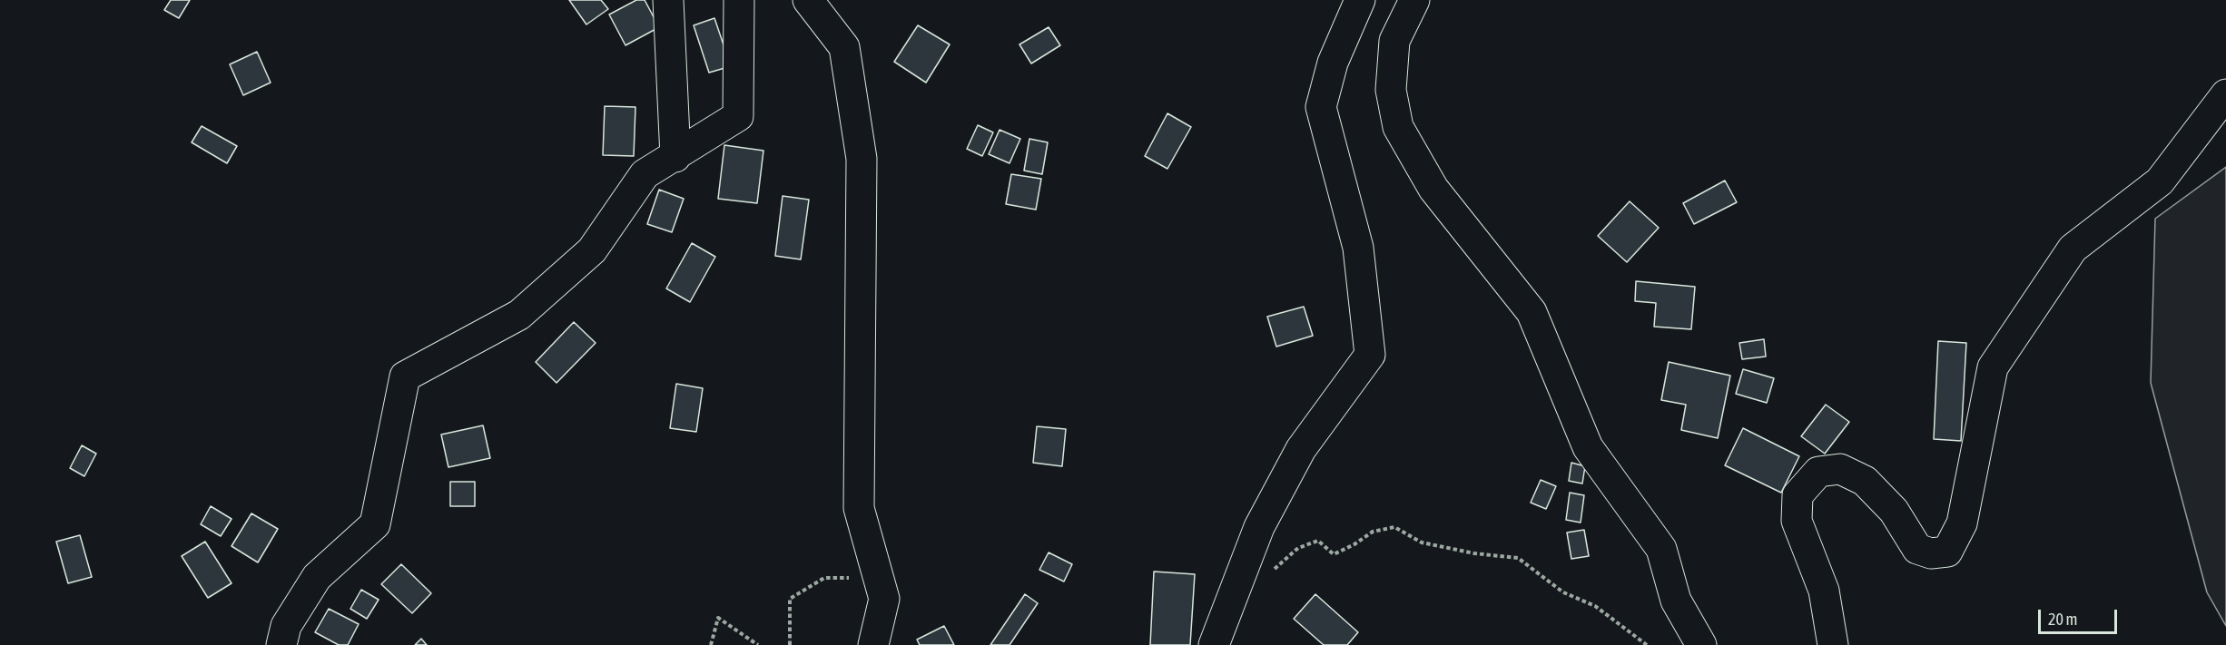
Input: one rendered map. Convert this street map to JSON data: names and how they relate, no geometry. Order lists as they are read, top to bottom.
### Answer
{
  "scale_bar": "20 m"
}
